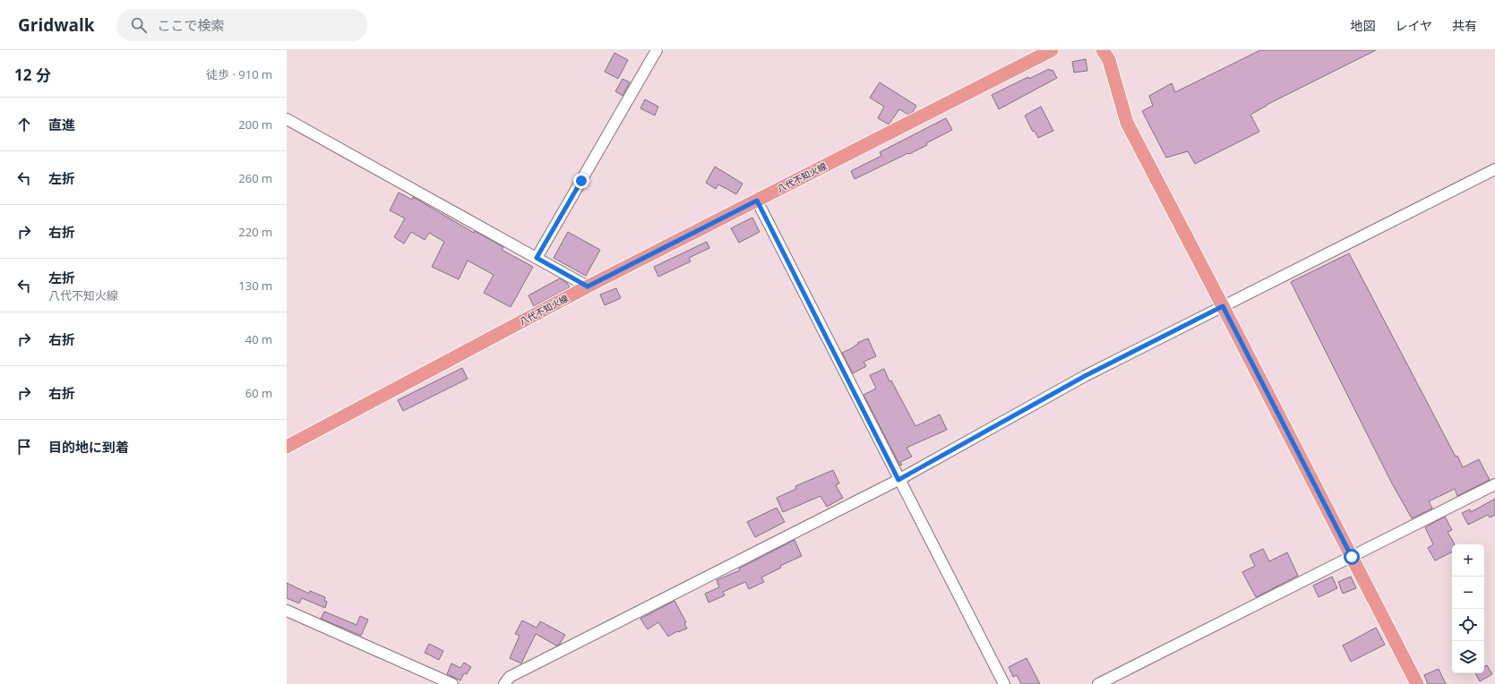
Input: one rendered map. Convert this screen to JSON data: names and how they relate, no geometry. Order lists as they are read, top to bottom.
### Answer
{
  "streets": {
    "main road": ["八代不知火線"]
  },
  "page": {
    "header": "Gridwalk",
    "search": "ここで検索",
    "nav": ["地図", "レイヤ", "共有"],
    "heading": ["12 分", "徒歩 · 910 m"],
    "list": [
      ["直進", "200 m"],
      ["左折", "260 m"],
      ["右折", "220 m"],
      ["左折", "八代不知火線", "130 m"],
      ["右折", "40 m"],
      ["右折", "60 m"],
      "目的地に到着"
    ],
    "map_buttons": ["+", "−"]
  }
}
